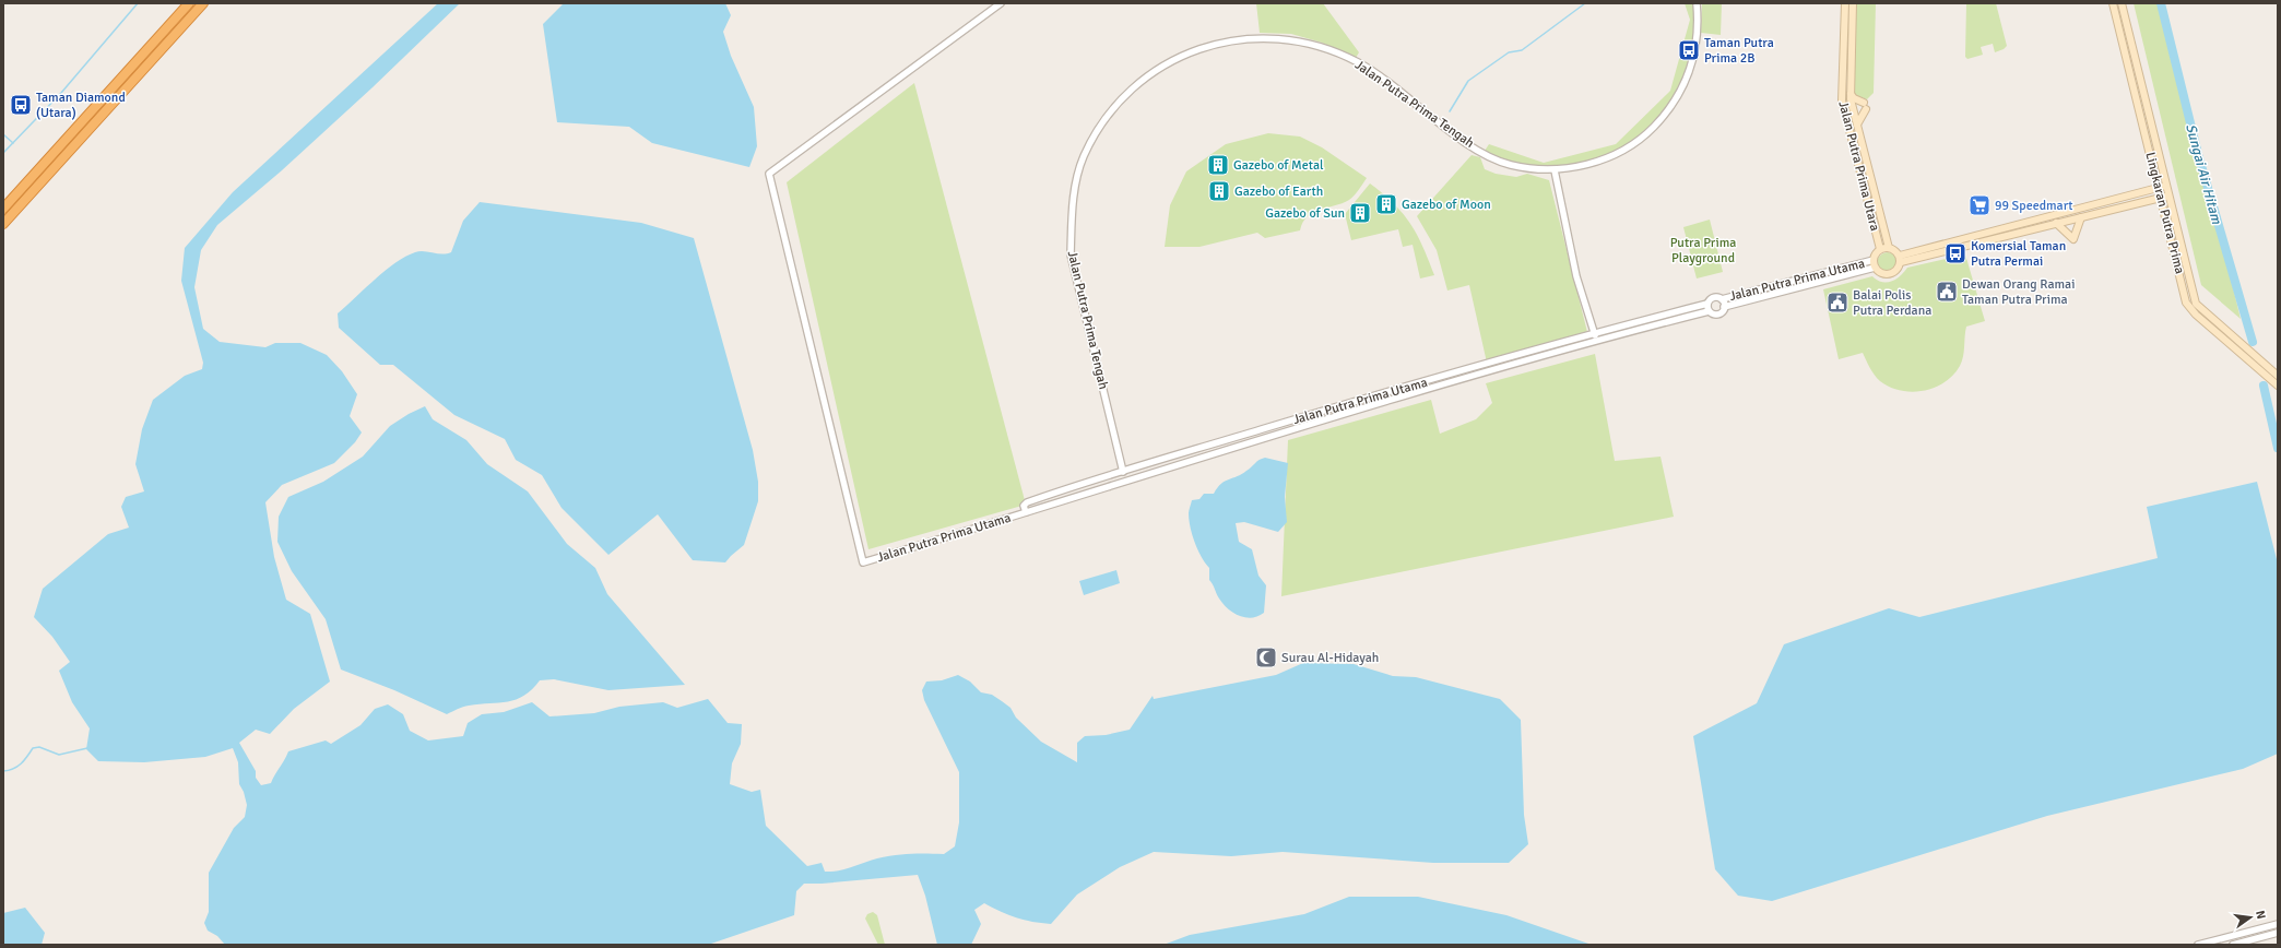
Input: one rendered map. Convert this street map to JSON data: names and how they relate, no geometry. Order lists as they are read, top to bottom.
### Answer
{
  "streets": {
    "main road": ["Jalan Putra Prima Utara", "Lingkaran Putra Prima"],
    "street": ["Jalan Putra Prima Tengah", "Jalan Putra Prima Utama"]
  },
  "crossings": [
    ["Jalan Putra Prima Tengah", "Jalan Putra Prima Utama"],
    ["Jalan Putra Prima Utara", "Jalan Putra Prima Utama"]
  ],
  "water": ["Sungai Air Hitam"],
  "parks": ["Putra Prima Playground"],
  "places": {
    "bus stop": ["Taman Putra Prima 2B", "Taman Diamond (Utara)", "Komersial Taman Putra Permai"],
    "building": [
      "Gazebo of Metal",
      "Gazebo of Earth",
      "Gazebo of Moon",
      "Gazebo of Sun"
    ],
    "supermarket": ["99 Speedmart"],
    "public building": ["Dewan Orang Ramai Taman Putra Prima", "Balai Polis Putra Perdana"],
    "mosque": ["Surau Al-Hidayah"]
  },
  "north": "right"
}
